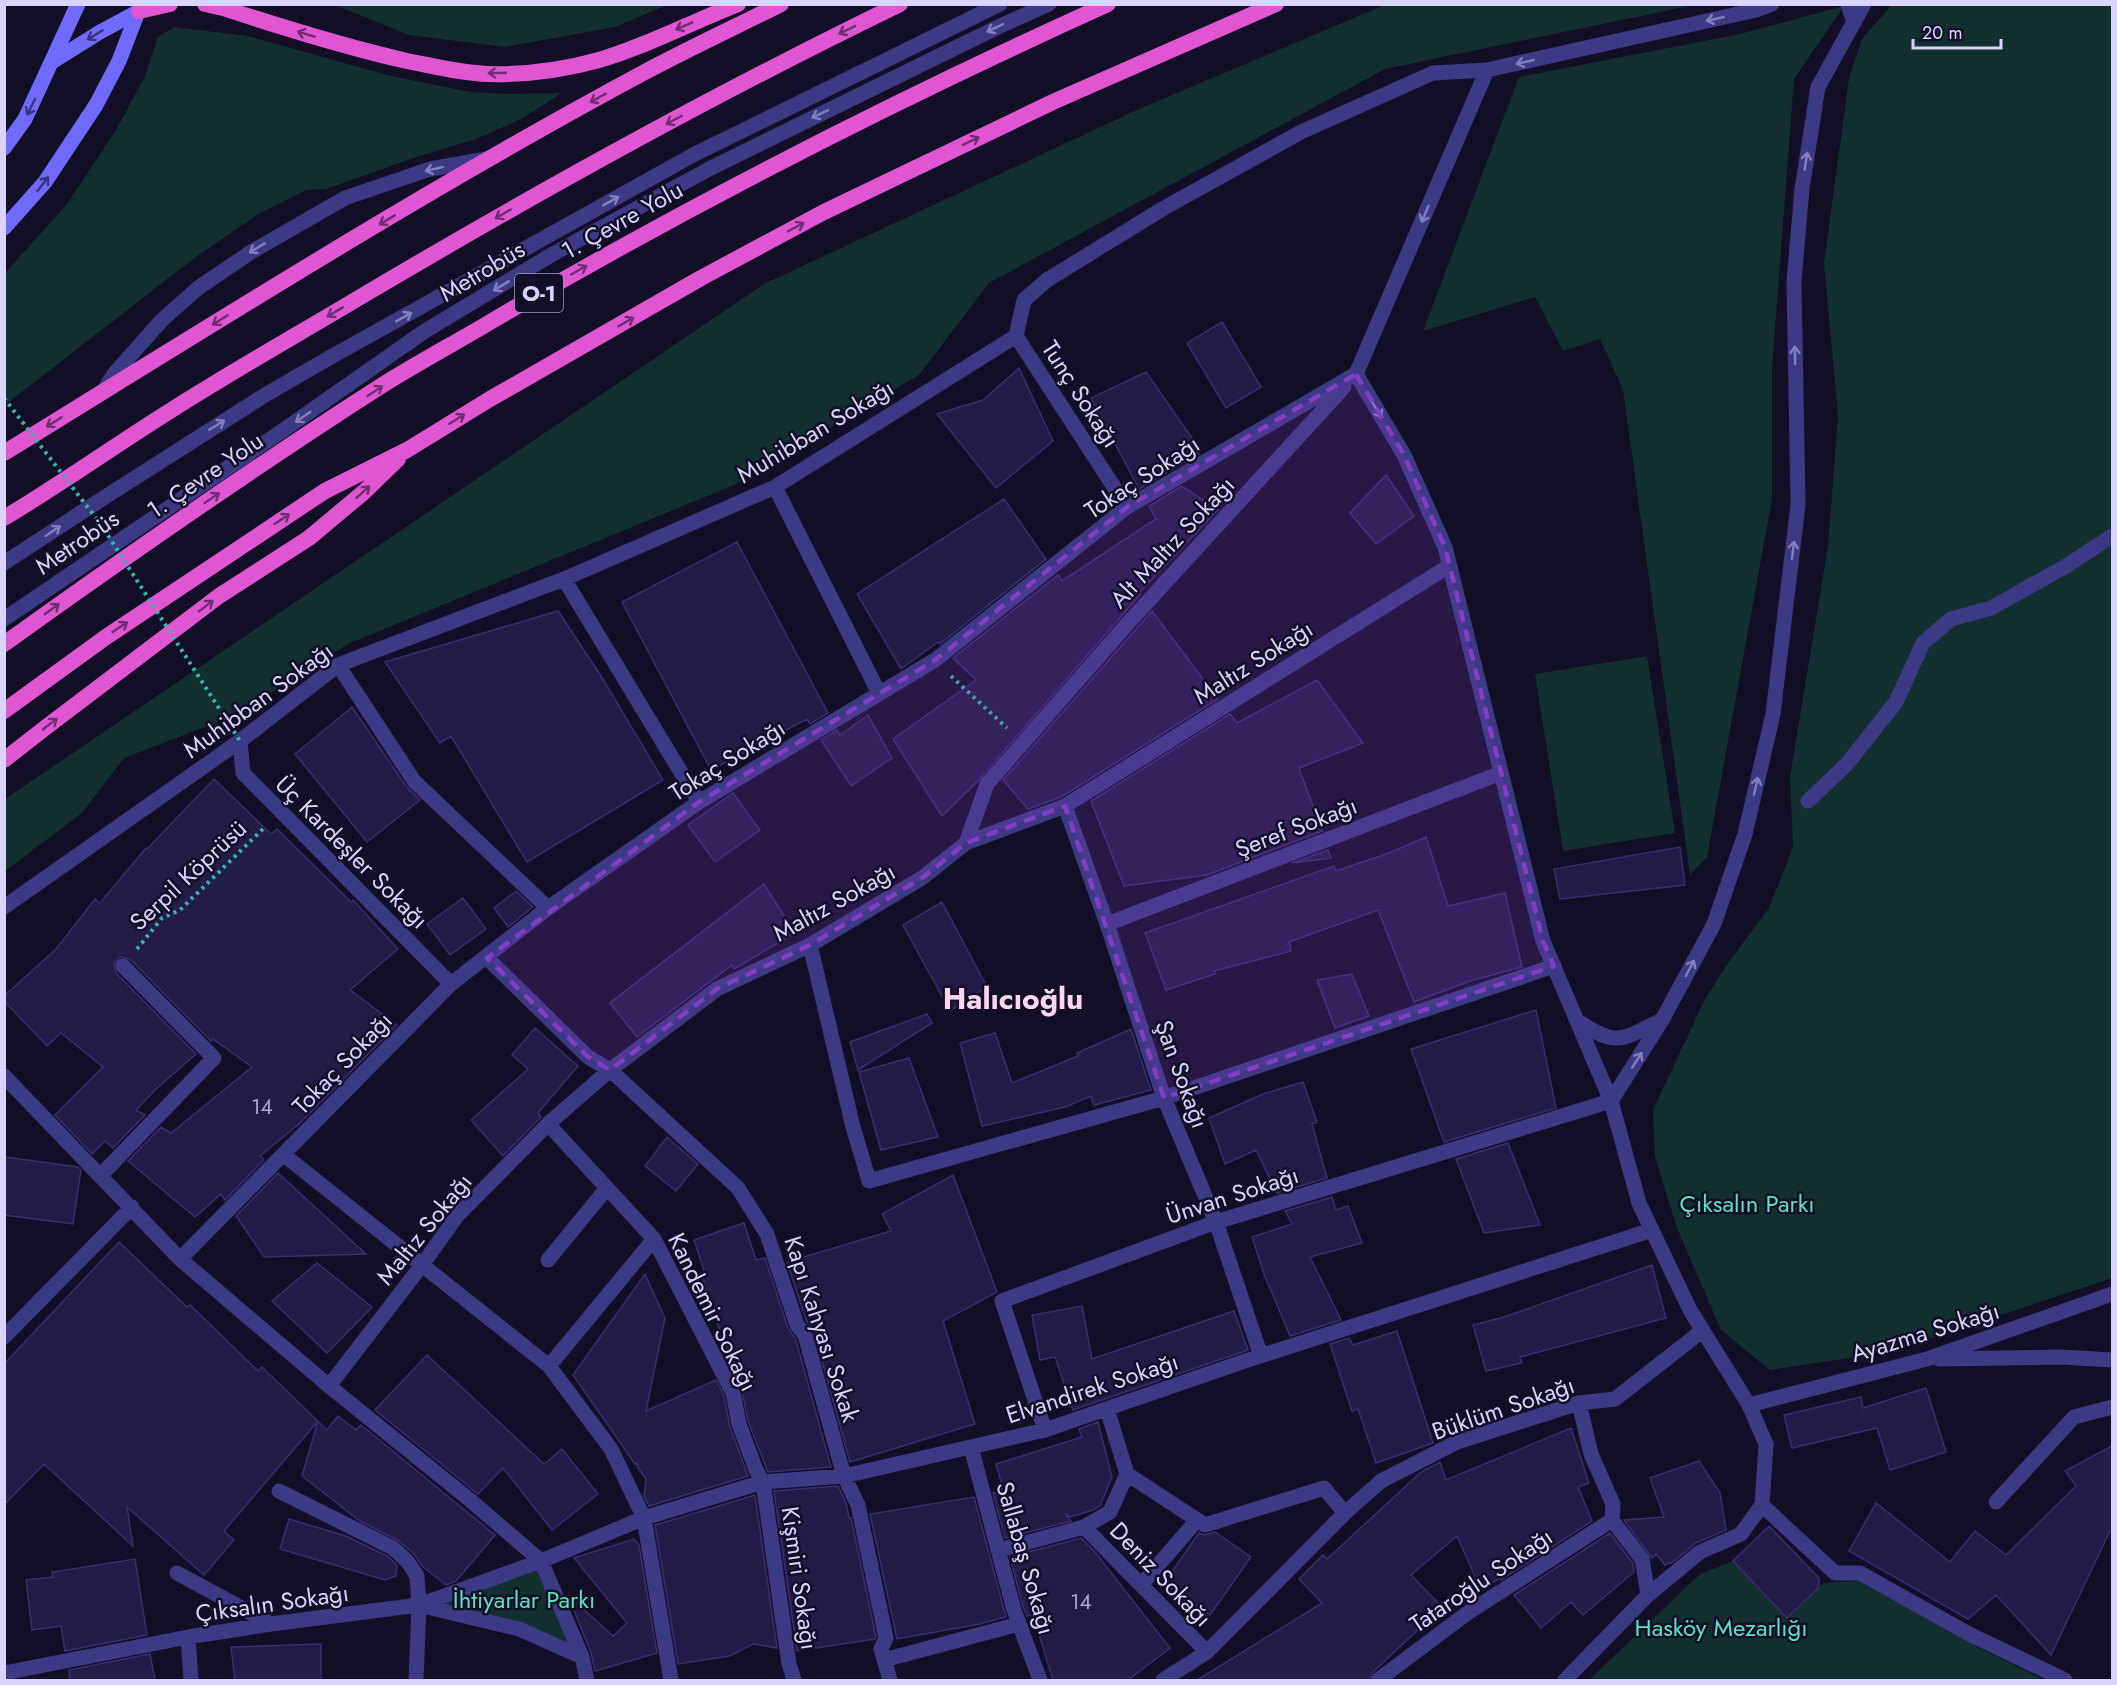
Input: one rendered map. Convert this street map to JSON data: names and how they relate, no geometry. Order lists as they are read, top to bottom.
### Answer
{
  "streets": {
    "highway": ["1. Çevre Yolu", "O-1"],
    "street": [
      "Metrobüs",
      "Tunç Sokağı",
      "Muhibban Sokağı",
      "Tokaç Sokağı",
      "Alt Maltız Sokağı",
      "Maltız Sokağı",
      "Şeref Sokağı",
      "Üç Kardeşler Sokağı",
      "Şan Sokağı",
      "Ünvan Sokağı",
      "Kandemir Sokağı",
      "Kapı Kahyası Sokak",
      "Ayazma Sokağı",
      "Elvandirek Sokağı",
      "Büklüm Sokağı",
      "Sallabaş Sokağı",
      "Deniz Sokağı",
      "Kişmiri Sokağı",
      "Tataroğlu Sokağı",
      "Çıksalın Sokağı"
    ],
    "path": ["Serpil Köprüsü"]
  },
  "crossings": [
    ["Tunç Sokağı", "Muhibban Sokağı"],
    ["Tunç Sokağı", "Tokaç Sokağı"],
    ["Muhibban Sokağı", "Üç Kardeşler Sokağı"],
    ["Tokaç Sokağı", "Alt Maltız Sokağı"],
    ["Tokaç Sokağı", "Üç Kardeşler Sokağı"],
    ["Tokaç Sokağı", "Kapı Kahyası Sokak"],
    ["Alt Maltız Sokağı", "Maltız Sokağı"],
    ["Maltız Sokağı", "Şan Sokağı"],
    ["Maltız Sokağı", "Kandemir Sokağı"],
    ["Maltız Sokağı", "Kapı Kahyası Sokak"],
    ["Şeref Sokağı", "Şan Sokağı"],
    ["Üç Kardeşler Sokağı", "Serpil Köprüsü"],
    ["Şan Sokağı", "Ünvan Sokağı"],
    ["Şan Sokağı", "Elvandirek Sokağı"],
    ["Ünvan Sokağı", "Elvandirek Sokağı"],
    ["Kandemir Sokağı", "Elvandirek Sokağı"],
    ["Kandemir Sokağı", "Kişmiri Sokağı"],
    ["Kapı Kahyası Sokak", "Elvandirek Sokağı"],
    ["Elvandirek Sokağı", "Sallabaş Sokağı"],
    ["Elvandirek Sokağı", "Kişmiri Sokağı"],
    ["Elvandirek Sokağı", "Çıksalın Sokağı"],
    ["Büklüm Sokağı", "Deniz Sokağı"]
  ],
  "one_way": ["Alt Maltız Sokağı"],
  "districts": ["Halıcıoğlu"],
  "parks": ["Çıksalın Parkı", "İhtiyarlar Parkı", "Hasköy Mezarlığı"],
  "house_numbers": ["14", "14"],
  "scale_bar": "20 m"
}
